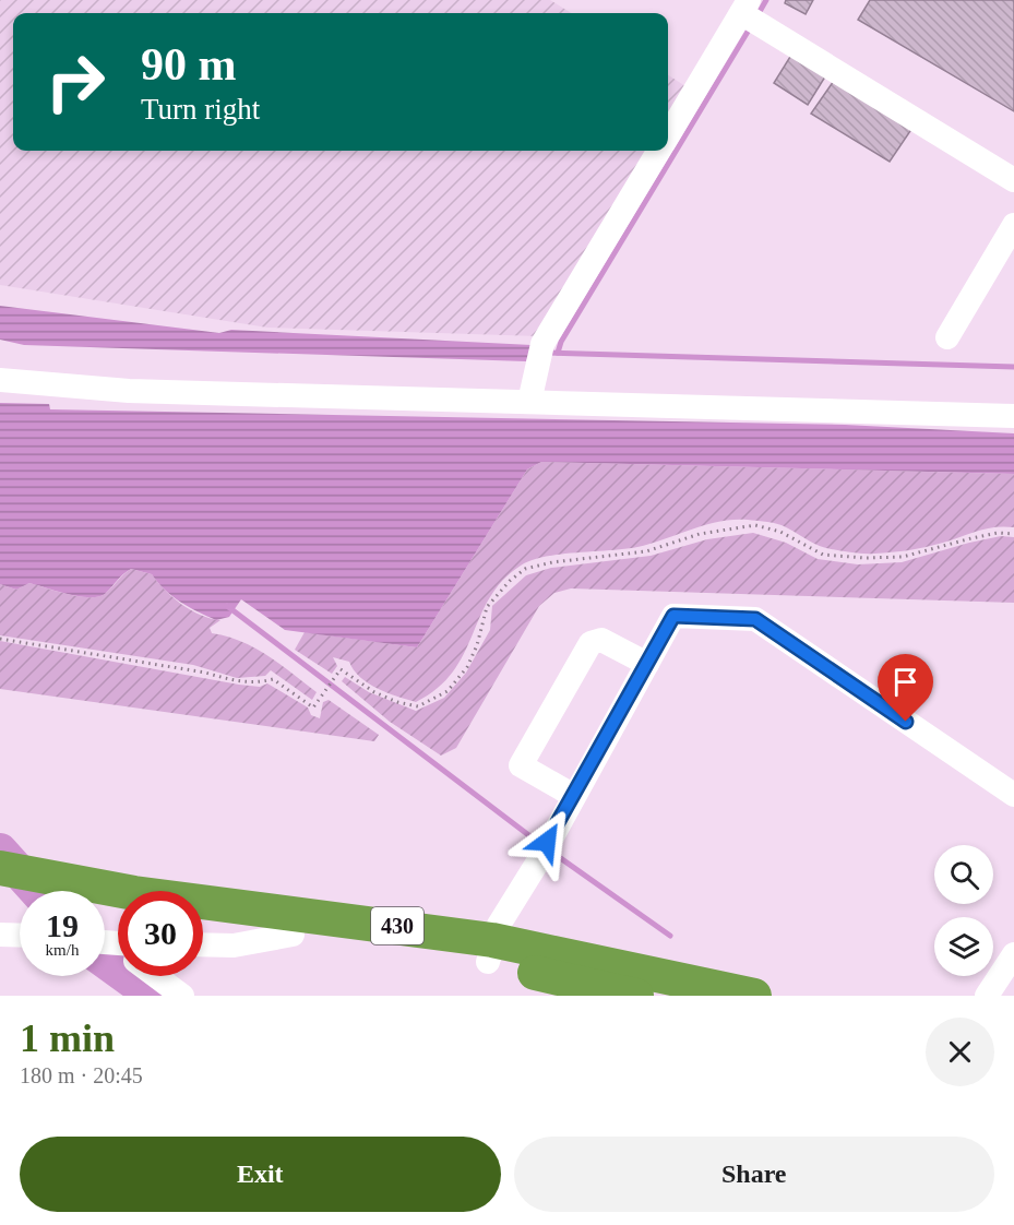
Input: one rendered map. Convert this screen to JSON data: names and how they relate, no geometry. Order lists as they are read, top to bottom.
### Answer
{
  "streets": {
    "highway": ["430"]
  },
  "page": {
    "turn": ["90 m", "Turn right"],
    "speed": "19 km/h",
    "limit": "30",
    "heading": ["1 min", "180 m · 20:45"],
    "buttons": ["Exit", "Share"]
  }
}
